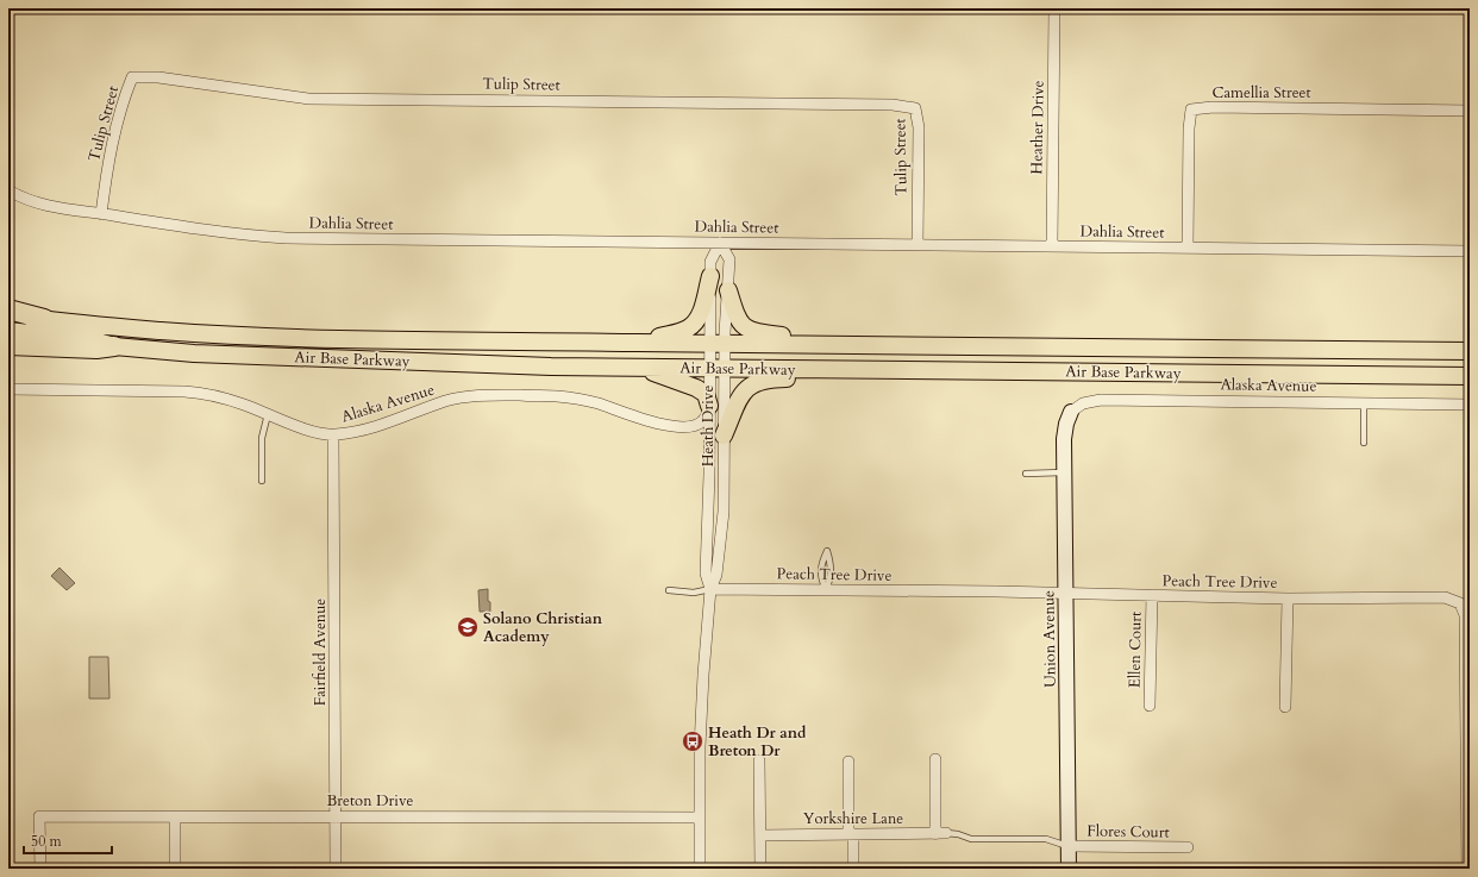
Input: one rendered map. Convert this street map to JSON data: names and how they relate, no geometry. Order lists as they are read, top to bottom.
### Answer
{
  "streets": {
    "main road": ["Air Base Parkway"],
    "street": [
      "Tulip Street",
      "Camellia Street",
      "Heather Drive",
      "Dahlia Street",
      "Alaska Avenue",
      "Heath Drive",
      "Peach Tree Drive",
      "Union Avenue",
      "Ellen Court",
      "Fairfield Avenue",
      "Breton Drive",
      "Yorkshire Lane",
      "Flores Court"
    ]
  },
  "crossings": [
    ["Tulip Street", "Dahlia Street"],
    ["Camellia Street", "Dahlia Street"],
    ["Heather Drive", "Dahlia Street"],
    ["Dahlia Street", "Heath Drive"],
    ["Air Base Parkway", "Heath Drive"],
    ["Alaska Avenue", "Heath Drive"],
    ["Alaska Avenue", "Union Avenue"],
    ["Alaska Avenue", "Fairfield Avenue"],
    ["Heath Drive", "Peach Tree Drive"],
    ["Heath Drive", "Breton Drive"],
    ["Peach Tree Drive", "Union Avenue"],
    ["Peach Tree Drive", "Ellen Court"],
    ["Union Avenue", "Flores Court"],
    ["Fairfield Avenue", "Breton Drive"]
  ],
  "places": {
    "school or university": ["Solano Christian Academy"],
    "bus stop": ["Heath Dr and Breton Dr"]
  },
  "scale_bar": "50 m"
}
